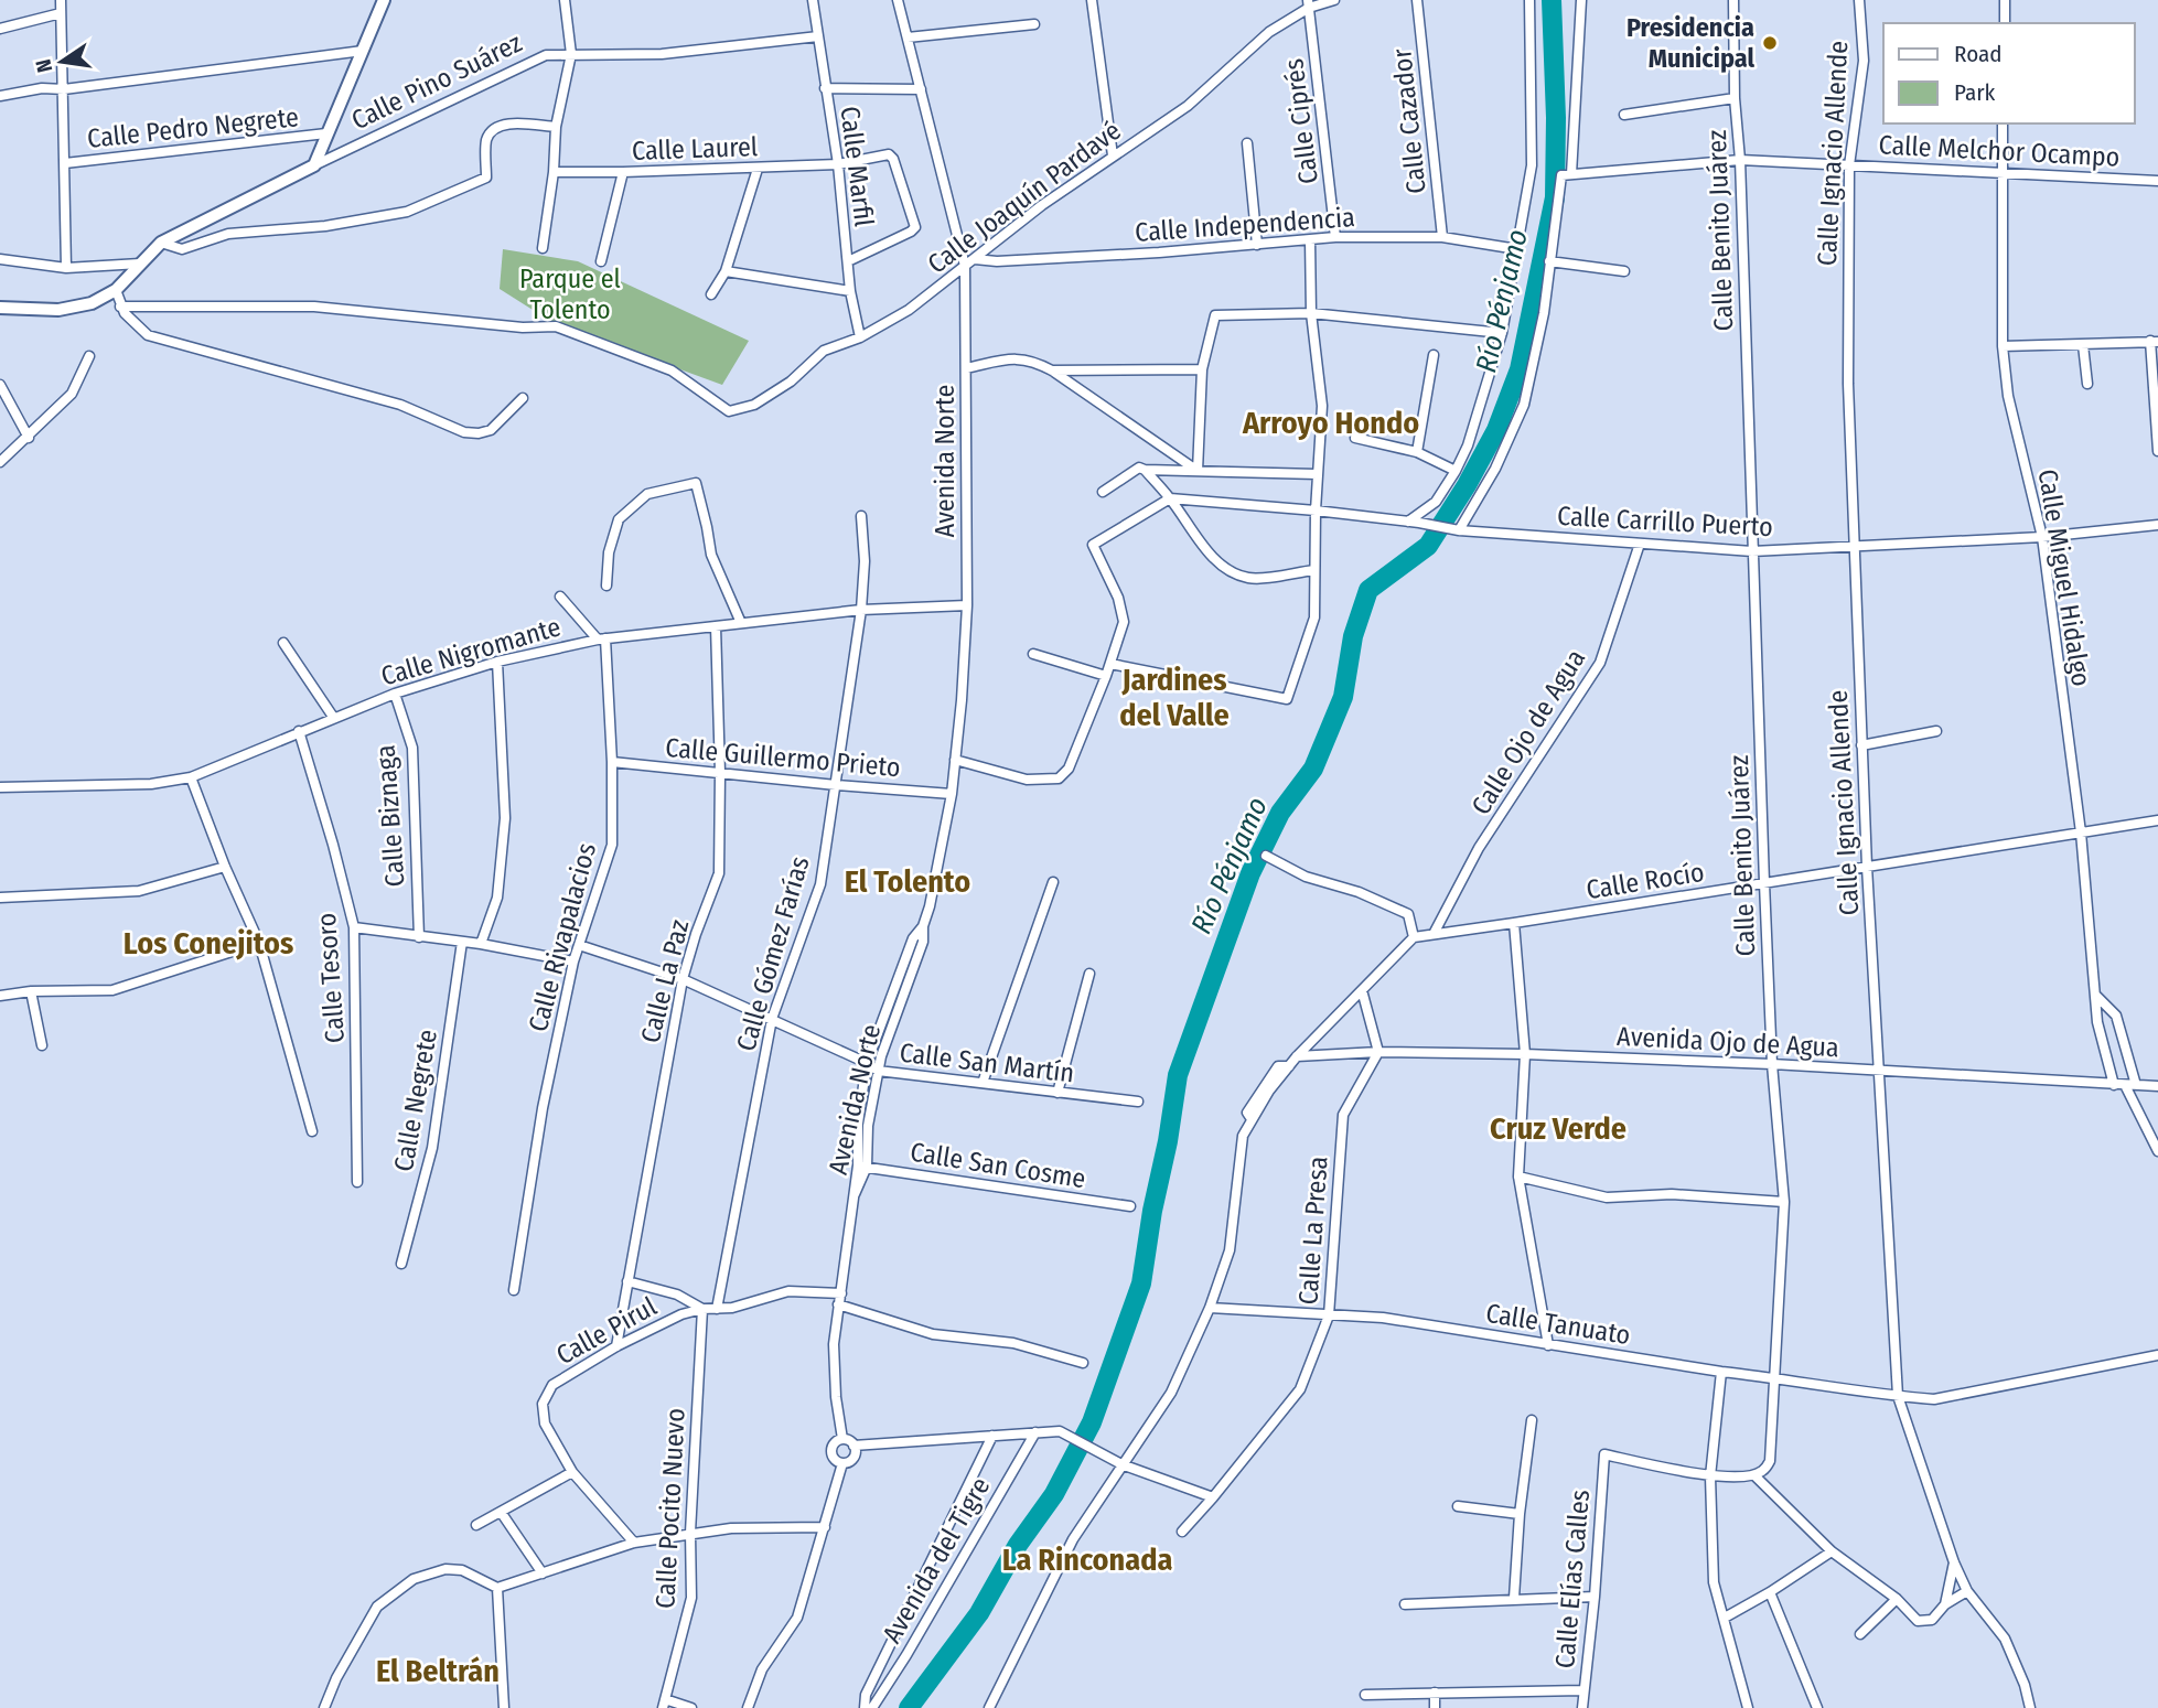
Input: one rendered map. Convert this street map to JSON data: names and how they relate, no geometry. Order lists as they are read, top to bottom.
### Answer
{
  "streets": {
    "street": [
      "Calle Pino Suárez",
      "Calle Ciprés",
      "Calle Cazador",
      "Calle Pedro Negrete",
      "Calle Laurel",
      "Calle Melchor Ocampo",
      "Calle Ignacio Allende",
      "Calle Marfil",
      "Calle Joaquín Pardavé",
      "Calle Independencia",
      "Calle Benito Juárez",
      "Avenida Norte",
      "Calle Carrillo Puerto",
      "Calle Miguel Hidalgo",
      "Calle Nigromante",
      "Calle Ojo de Agua",
      "Calle Guillermo Prieto",
      "Calle Biznaga",
      "Calle Rocío",
      "Calle Rivapalacios",
      "Calle Gómez Farías",
      "Calle Tesoro",
      "Calle La Paz",
      "Avenida Ojo de Agua",
      "Calle San Martín",
      "Calle Negrete",
      "Calle San Cosme",
      "Calle La Presa",
      "Calle Tanuato",
      "Calle Pirul",
      "Calle Pocito Nuevo",
      "Avenida del Tigre",
      "Calle Elías Calles"
    ]
  },
  "crossings": [
    ["Calle Pino Suárez", "Calle Marfil"],
    ["Calle Ciprés", "Calle Joaquín Pardavé"],
    ["Calle Ciprés", "Calle Independencia"],
    ["Calle Cazador", "Calle Independencia"],
    ["Calle Laurel", "Calle Marfil"],
    ["Calle Melchor Ocampo", "Calle Ignacio Allende"],
    ["Calle Melchor Ocampo", "Calle Benito Juárez"],
    ["Calle Melchor Ocampo", "Calle Miguel Hidalgo"],
    ["Calle Ignacio Allende", "Calle Carrillo Puerto"],
    ["Calle Ignacio Allende", "Calle Rocío"],
    ["Calle Ignacio Allende", "Avenida Ojo de Agua"],
    ["Calle Ignacio Allende", "Calle Tanuato"],
    ["Calle Marfil", "Calle Joaquín Pardavé"],
    ["Calle Joaquín Pardavé", "Calle Independencia"],
    ["Calle Joaquín Pardavé", "Avenida Norte"],
    ["Calle Benito Juárez", "Calle Carrillo Puerto"],
    ["Calle Benito Juárez", "Calle Rocío"],
    ["Calle Benito Juárez", "Avenida Ojo de Agua"],
    ["Calle Benito Juárez", "Calle Tanuato"],
    ["Avenida Norte", "Calle Nigromante"],
    ["Avenida Norte", "Calle Guillermo Prieto"],
    ["Avenida Norte", "Calle San Martín"],
    ["Avenida Norte", "Calle San Cosme"],
    ["Calle Carrillo Puerto", "Calle Miguel Hidalgo"],
    ["Calle Carrillo Puerto", "Calle Ojo de Agua"],
    ["Calle Miguel Hidalgo", "Calle Rocío"],
    ["Calle Miguel Hidalgo", "Avenida Ojo de Agua"],
    ["Calle Nigromante", "Calle Biznaga"],
    ["Calle Nigromante", "Calle Rivapalacios"],
    ["Calle Nigromante", "Calle Gómez Farías"],
    ["Calle Nigromante", "Calle Tesoro"],
    ["Calle Nigromante", "Calle La Paz"],
    ["Calle Ojo de Agua", "Calle Rocío"],
    ["Calle Guillermo Prieto", "Calle Rivapalacios"],
    ["Calle Guillermo Prieto", "Calle Gómez Farías"],
    ["Calle Guillermo Prieto", "Calle La Paz"],
    ["Calle Rivapalacios", "Calle San Martín"],
    ["Calle Gómez Farías", "Calle San Martín"],
    ["Calle La Paz", "Calle San Martín"],
    ["Calle La Paz", "Calle Pirul"],
    ["Avenida Ojo de Agua", "Calle La Presa"],
    ["Calle La Presa", "Calle Tanuato"],
    ["Calle Pirul", "Calle Pocito Nuevo"]
  ],
  "districts": [
    "Arroyo Hondo",
    "Jardines del Valle",
    "El Tolento",
    "Los Conejitos",
    "Cruz Verde",
    "La Rinconada",
    "El Beltrán"
  ],
  "water": ["Río Pénjamo"],
  "parks": ["Parque el Tolento"],
  "places": ["Presidencia Municipal"],
  "legend": ["Road", "Park"],
  "north": "left"
}
